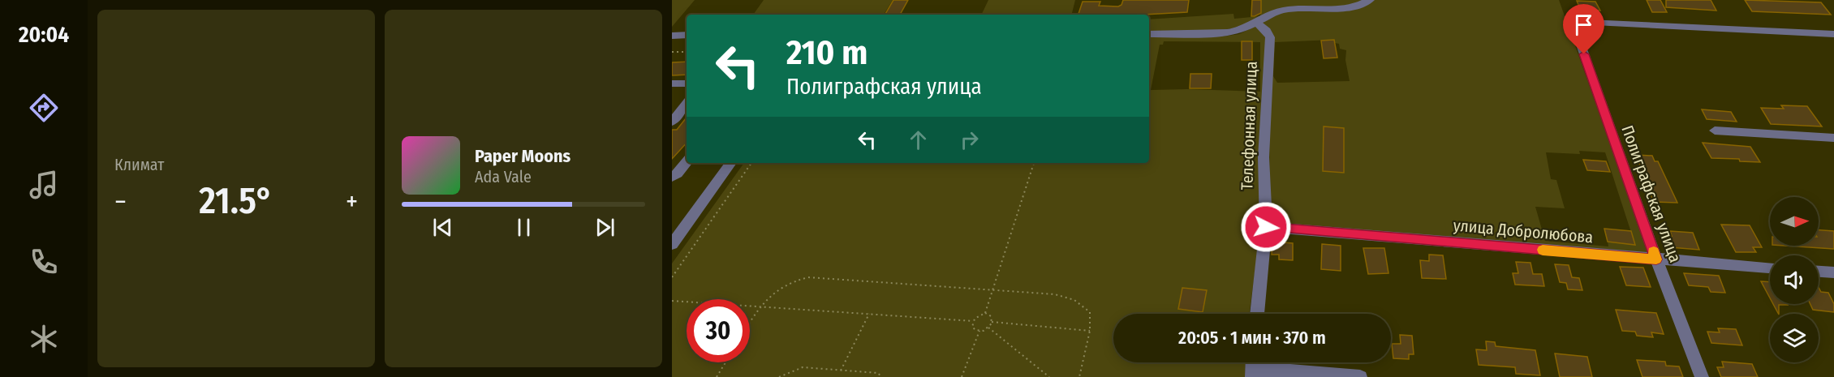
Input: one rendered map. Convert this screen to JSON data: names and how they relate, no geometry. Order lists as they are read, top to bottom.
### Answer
{
  "streets": {
    "street": ["Телефонная улица", "Полиграфская улица", "улица Добролюбова"]
  },
  "crossings": [
    ["Телефонная улица", "улица Добролюбова"],
    ["Полиграфская улица", "улица Добролюбова"]
  ],
  "north": "right",
  "page": {
    "tabs": "20:04",
    "tile": "Климат",
    "turn": ["210 m", "Полиграфская улица"],
    "song": ["Paper Moons", "Ada Vale"],
    "heat": ["−", "21.5°", "+"],
    "limit": "30",
    "trip": "20:05 · 1 мин · 370 m"
  }
}
